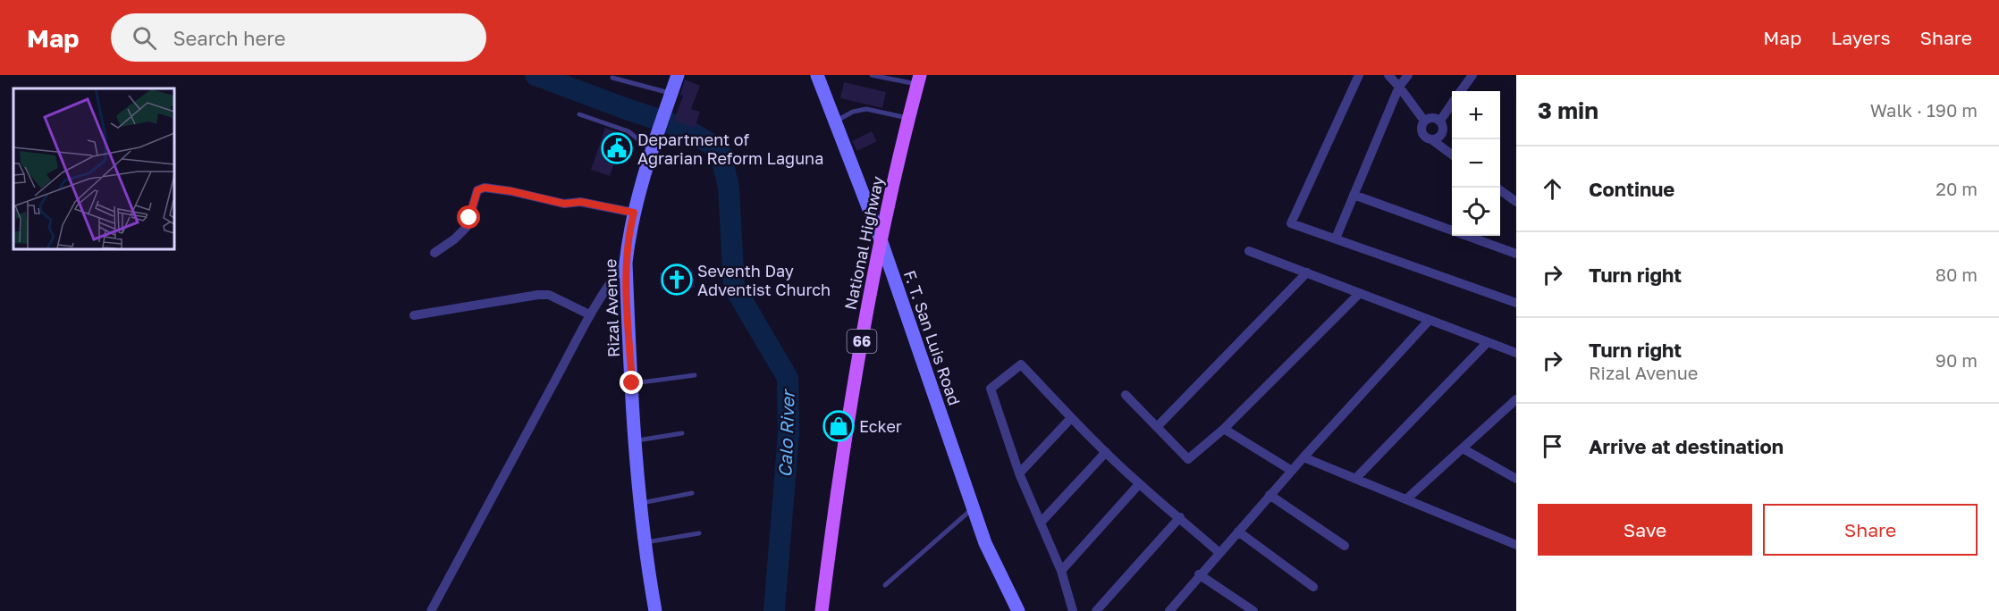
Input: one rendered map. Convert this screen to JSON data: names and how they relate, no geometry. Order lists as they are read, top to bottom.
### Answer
{
  "streets": {
    "main road": [
      "National Highway",
      "Rizal Avenue",
      "F. T. San Luis Road",
      "66"
    ]
  },
  "crossings": [
    ["National Highway", "F. T. San Luis Road"]
  ],
  "water": ["Calo River"],
  "places": {
    "public building": ["Department of Agrarian Reform Laguna"],
    "church": ["Seventh Day Adventist Church"],
    "shop": ["Ecker"]
  },
  "page": {
    "header": "Map",
    "search": "Search here",
    "nav": ["Map", "Layers", "Share"],
    "heading": ["3 min", "Walk · 190 m"],
    "map_buttons": ["+", "−"],
    "list": [
      ["Continue", "20 m"],
      ["Turn right", "80 m"],
      ["Turn right", "Rizal Avenue", "90 m"],
      "Arrive at destination"
    ],
    "buttons": ["Save", "Share"]
  }
}
